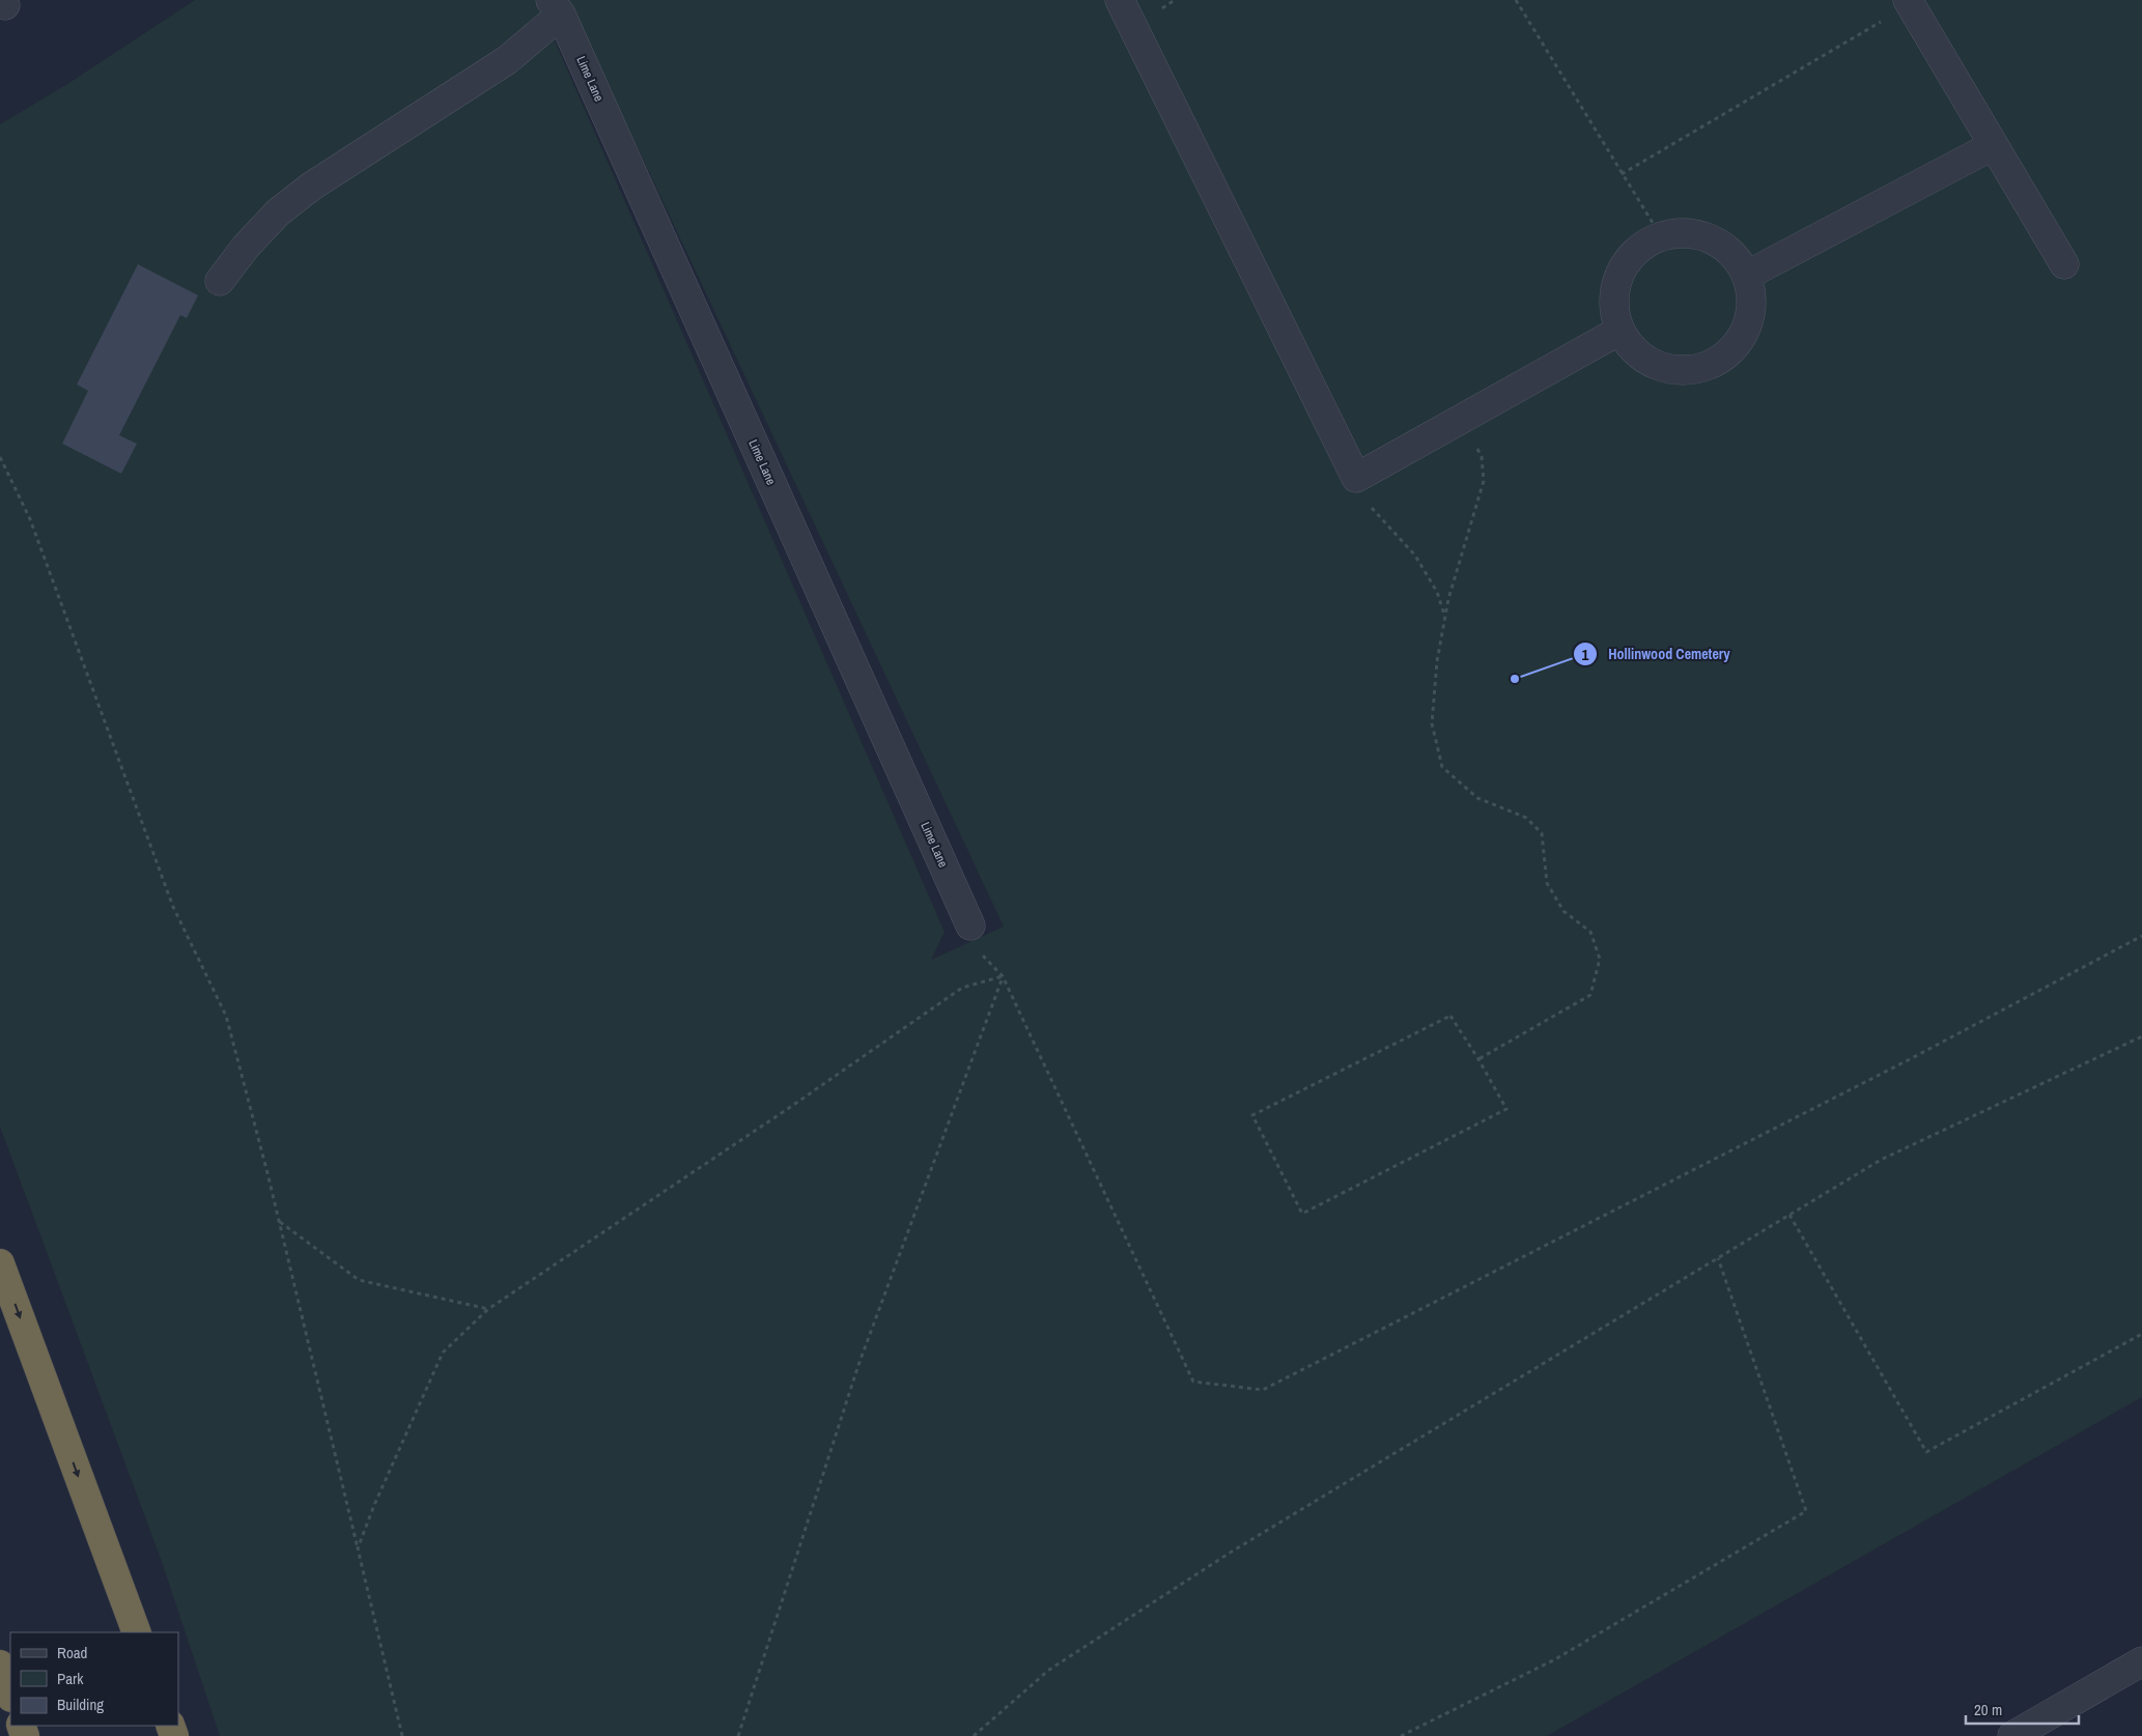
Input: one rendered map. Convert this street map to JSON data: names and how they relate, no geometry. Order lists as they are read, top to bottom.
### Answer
{
  "streets": {
    "street": ["Lime Lane"]
  },
  "places": ["Hollinwood Cemetery"],
  "legend": ["Road", "Park", "Building"],
  "scale_bar": "20 m"
}
